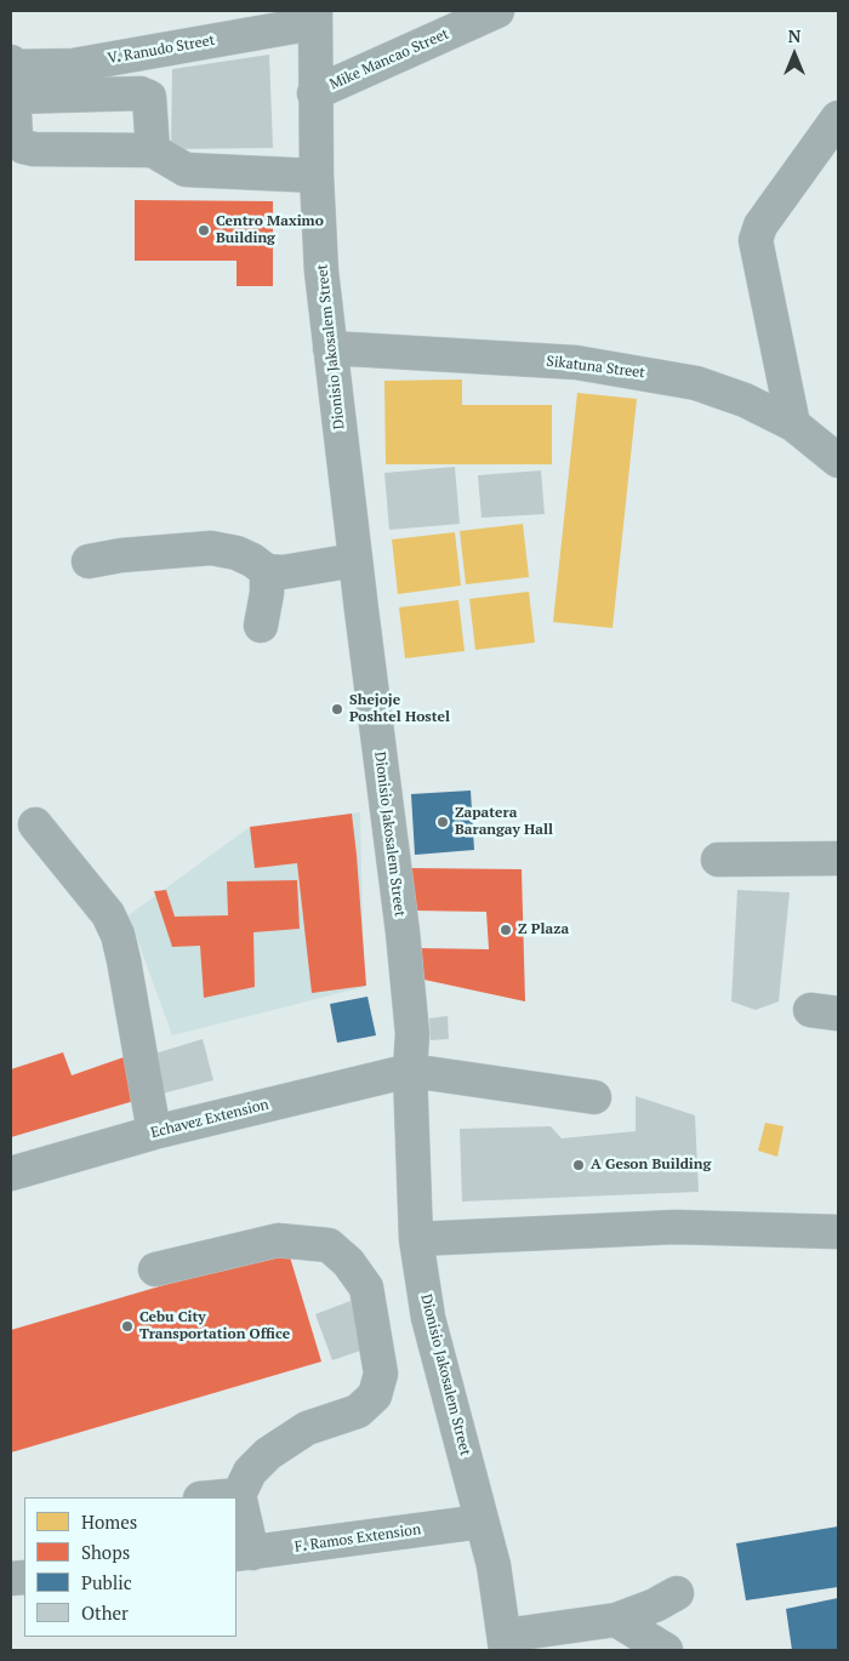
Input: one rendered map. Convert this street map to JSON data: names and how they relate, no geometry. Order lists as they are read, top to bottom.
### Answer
{
  "streets": {
    "street": [
      "V. Ranudo Street",
      "Mike Mancao Street",
      "Dionisio Jakosalem Street",
      "Sikatuna Street",
      "Echavez Extension",
      "F. Ramos Extension"
    ]
  },
  "crossings": [
    ["V. Ranudo Street", "Dionisio Jakosalem Street"],
    ["Mike Mancao Street", "Dionisio Jakosalem Street"],
    ["Dionisio Jakosalem Street", "Sikatuna Street"],
    ["Dionisio Jakosalem Street", "Echavez Extension"],
    ["Dionisio Jakosalem Street", "F. Ramos Extension"]
  ],
  "places": [
    "Centro Maximo Building",
    "Shejoje Poshtel Hostel",
    "Zapatera Barangay Hall",
    "Z Plaza",
    "A Geson Building",
    "Cebu City Transportation Office"
  ],
  "legend": [
    "Homes",
    "Shops",
    "Public",
    "Other"
  ],
  "north": "top"
}
